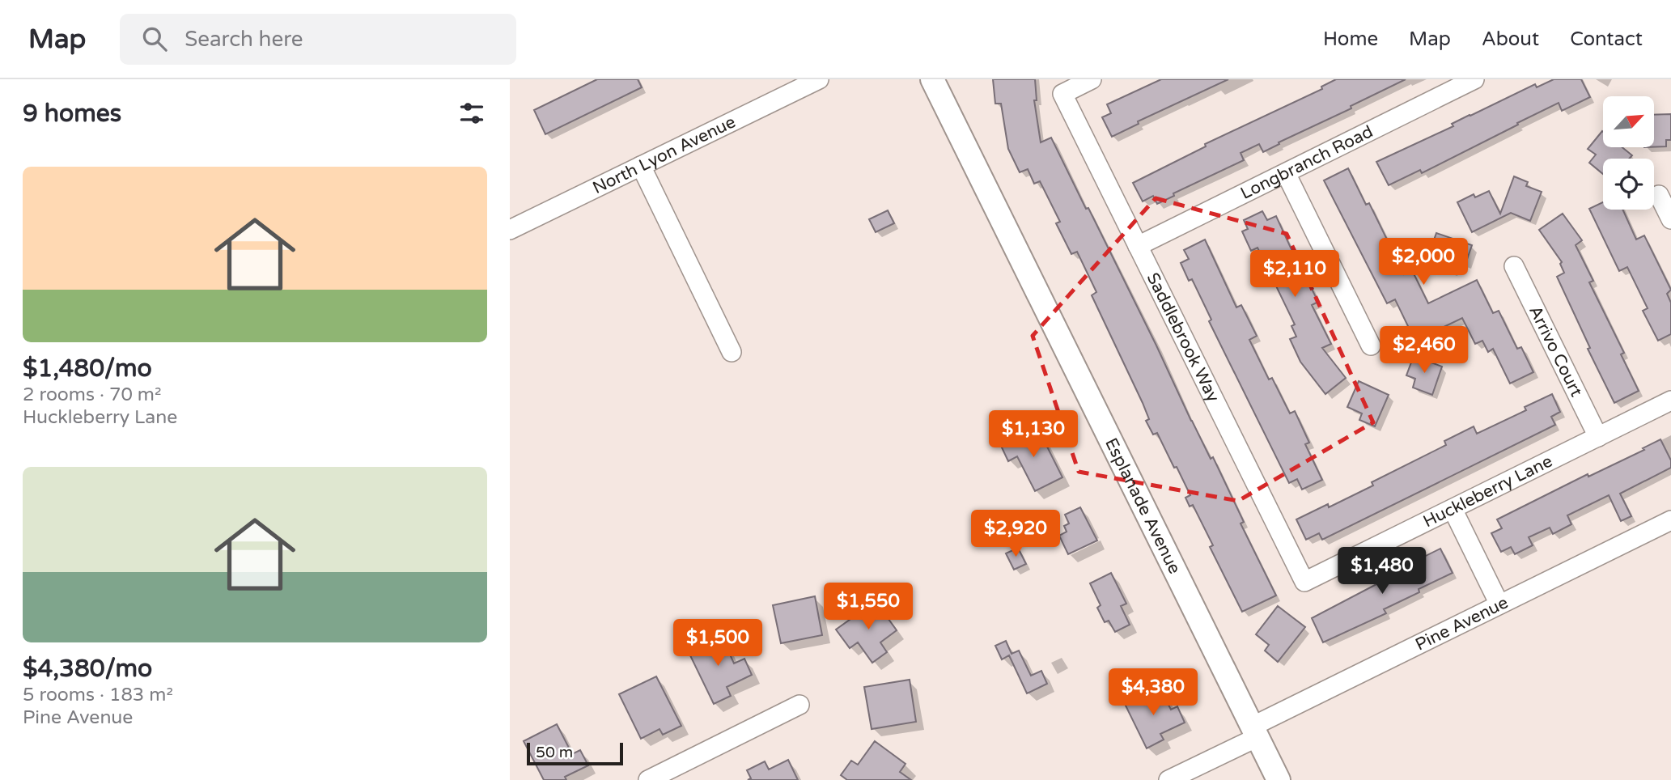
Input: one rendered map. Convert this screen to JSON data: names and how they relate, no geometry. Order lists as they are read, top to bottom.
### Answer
{
  "streets": {
    "main road": ["Esplanade Avenue"],
    "street": [
      "North Lyon Avenue",
      "Longbranch Road",
      "Saddlebrook Way",
      "Arrivo Court",
      "Huckleberry Lane",
      "Pine Avenue"
    ]
  },
  "crossings": [
    ["Longbranch Road", "Saddlebrook Way"],
    ["Saddlebrook Way", "Huckleberry Lane"],
    ["Arrivo Court", "Huckleberry Lane"],
    ["Esplanade Avenue", "Pine Avenue"]
  ],
  "scale_bar": "50 m",
  "north": "top right",
  "page": {
    "header": "Map",
    "search": "Search here",
    "nav": [
      "Home",
      "Map",
      "About",
      "Contact"
    ],
    "heading": "9 homes",
    "list": [
      {
        "name": "$1,480/mo",
        "note": "2 rooms · 70 m² · Huckleberry Lane"
      },
      {
        "name": "$4,380/mo",
        "note": "5 rooms · 183 m² · Pine Avenue"
      }
    ],
    "price": [
      "$2,000",
      "$2,110",
      "$2,460",
      "$1,130",
      "$2,920",
      "$1,480",
      "$1,550",
      "$1,500",
      "$4,380"
    ],
    "scale": "50 m"
  }
}
